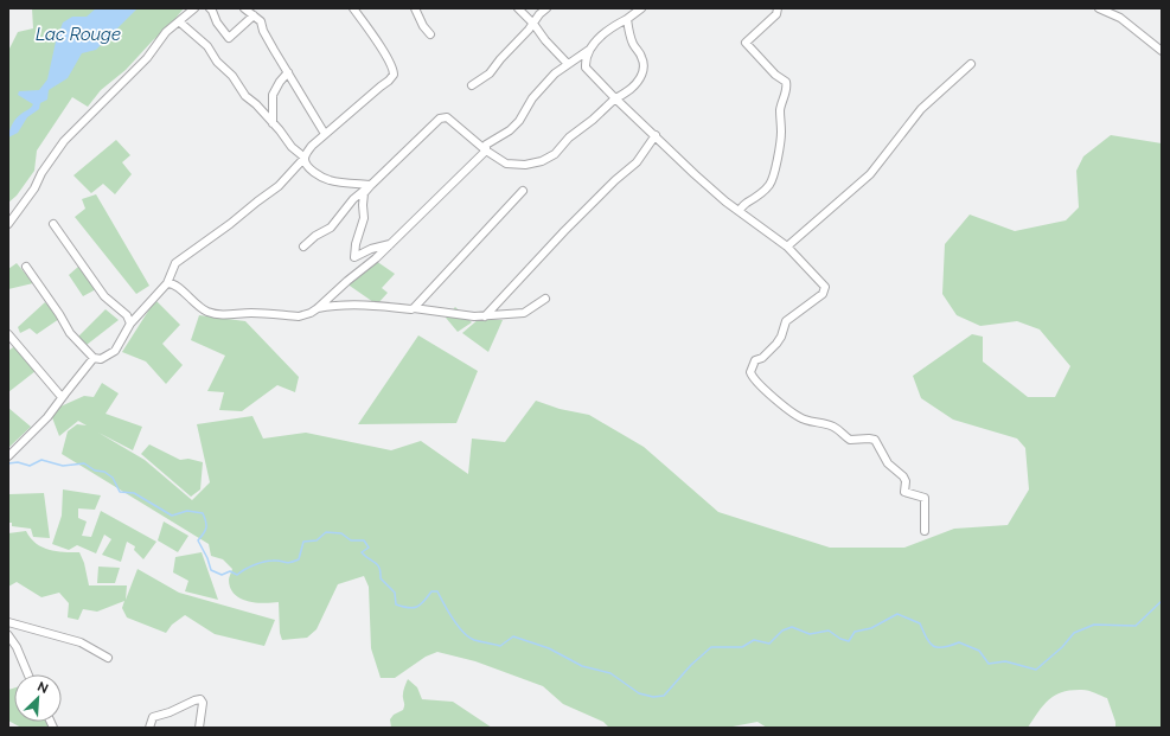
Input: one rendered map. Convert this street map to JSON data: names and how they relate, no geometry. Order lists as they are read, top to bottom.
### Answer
{
  "water": ["Lac Rouge"],
  "north": "top right"
}
